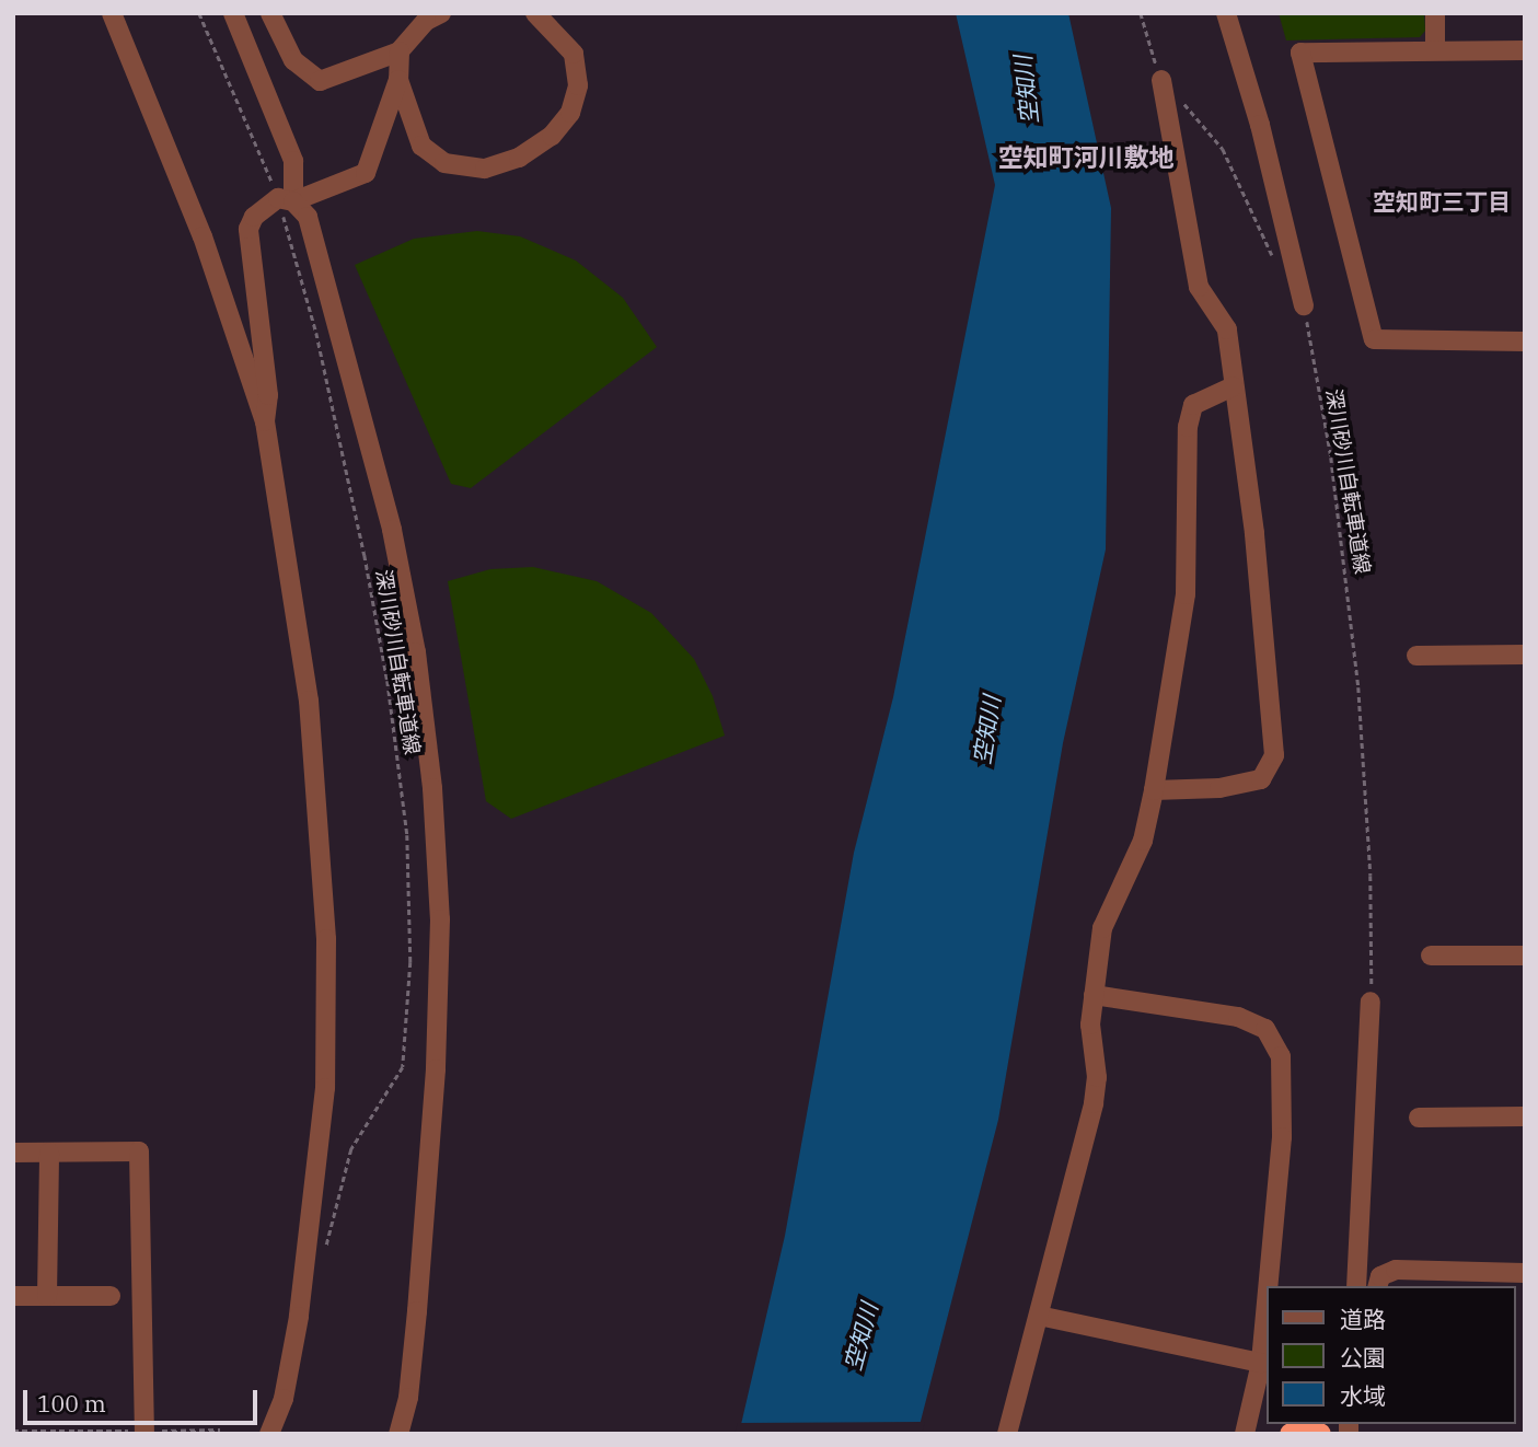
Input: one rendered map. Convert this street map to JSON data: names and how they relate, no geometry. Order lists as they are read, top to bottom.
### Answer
{
  "streets": {
    "path": ["深川砂川自転車道線"]
  },
  "districts": ["空知町河川敷地", "空知町三丁目"],
  "water": ["空知川"],
  "legend": ["道路", "公園", "水域"],
  "scale_bar": "100 m"
}
